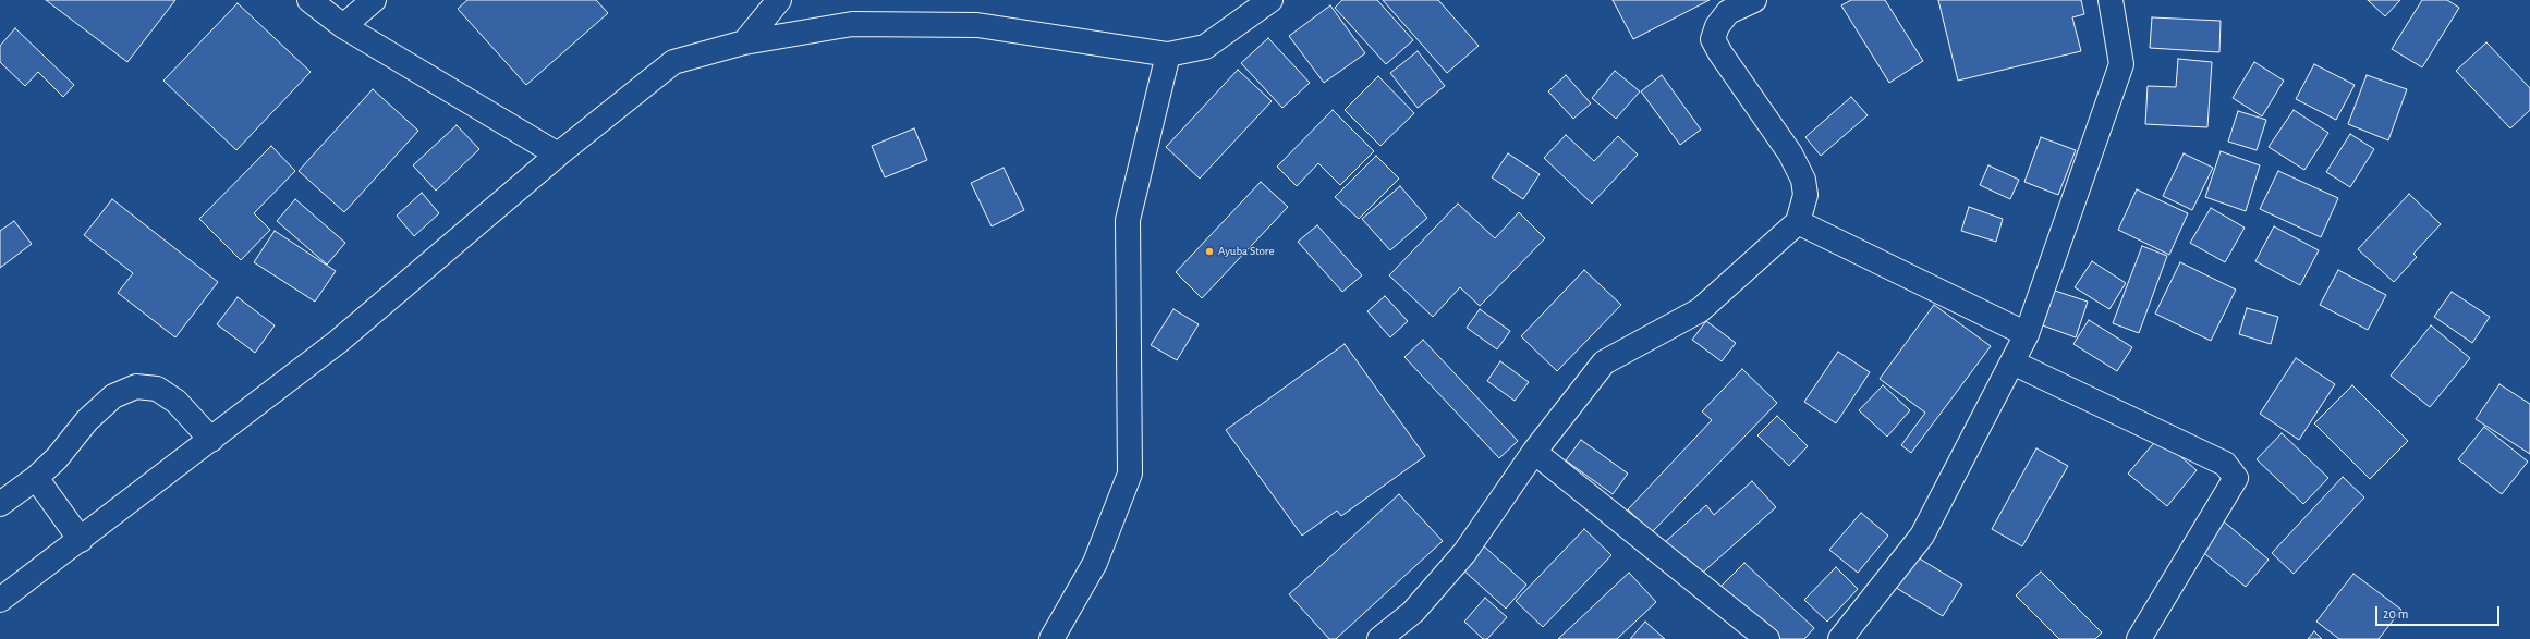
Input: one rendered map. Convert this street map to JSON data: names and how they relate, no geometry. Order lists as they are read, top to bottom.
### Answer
{
  "places": ["Ayuba Store"],
  "scale_bar": "20 m"
}
